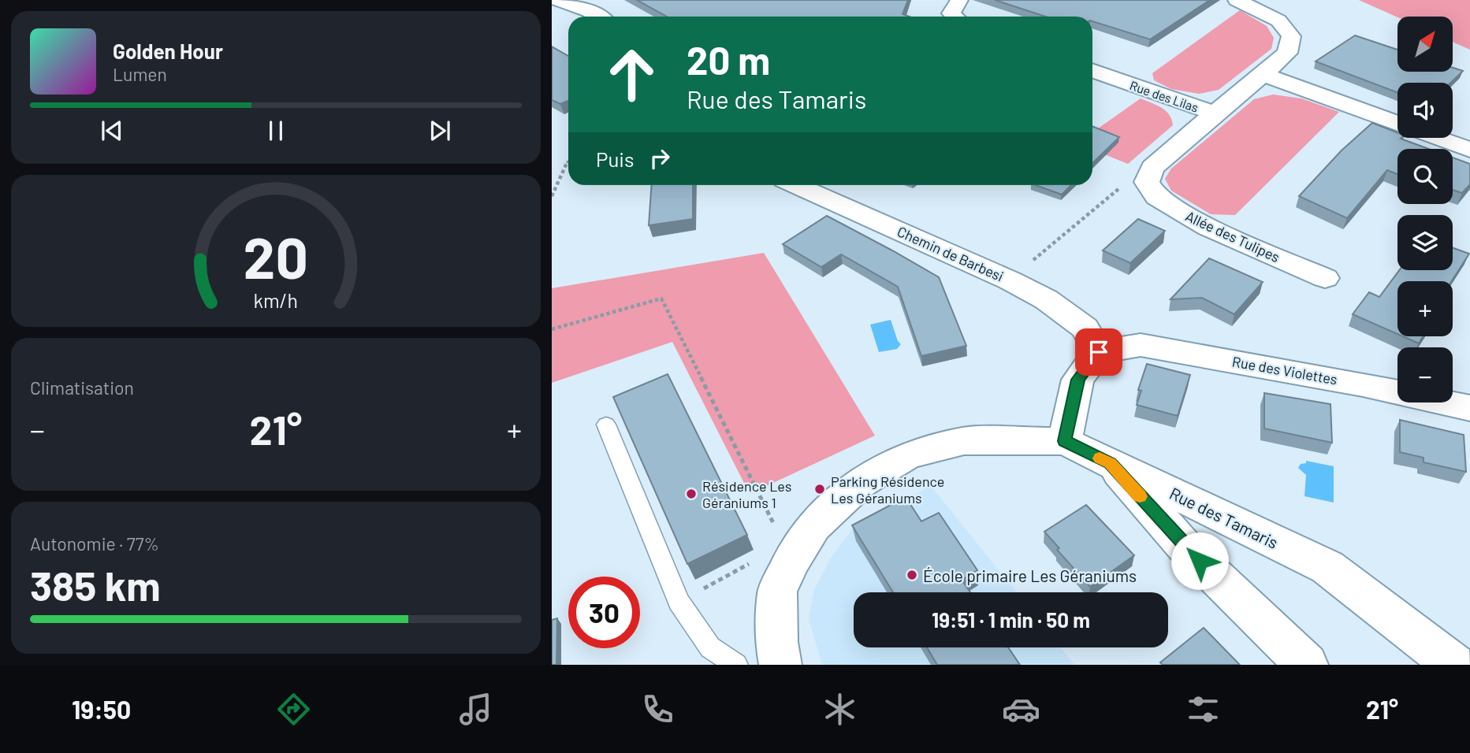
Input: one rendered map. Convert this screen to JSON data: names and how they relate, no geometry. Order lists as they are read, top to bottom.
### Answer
{
  "streets": {
    "street": [
      "Rue des Lilas",
      "Allée des Tulipes",
      "Chemin de Barbesi",
      "Rue des Violettes",
      "Rue des Tamaris"
    ]
  },
  "crossings": [
    ["Rue des Lilas", "Allée des Tulipes"],
    ["Chemin de Barbesi", "Rue des Violettes"]
  ],
  "places": ["Parking Résidence Les Géraniums", "Résidence Les Géraniums 1", "École primaire Les Géraniums"],
  "north": "top right",
  "page": {
    "map_buttons": ["+", "−"],
    "turn": ["20 m", "Rue des Tamaris"],
    "song": ["Golden Hour", "Lumen"],
    "then": "Puis",
    "tile": [
      "Climatisation",
      ["Autonomie · 77%", "385 km"]
    ],
    "heat": ["−", "21°", "+"],
    "limit": "30",
    "trip": "19:51 · 1 min · 50 m",
    "tabs": ["19:50", "21°"],
    "gauge": ["20", "km/h"]
  }
}
